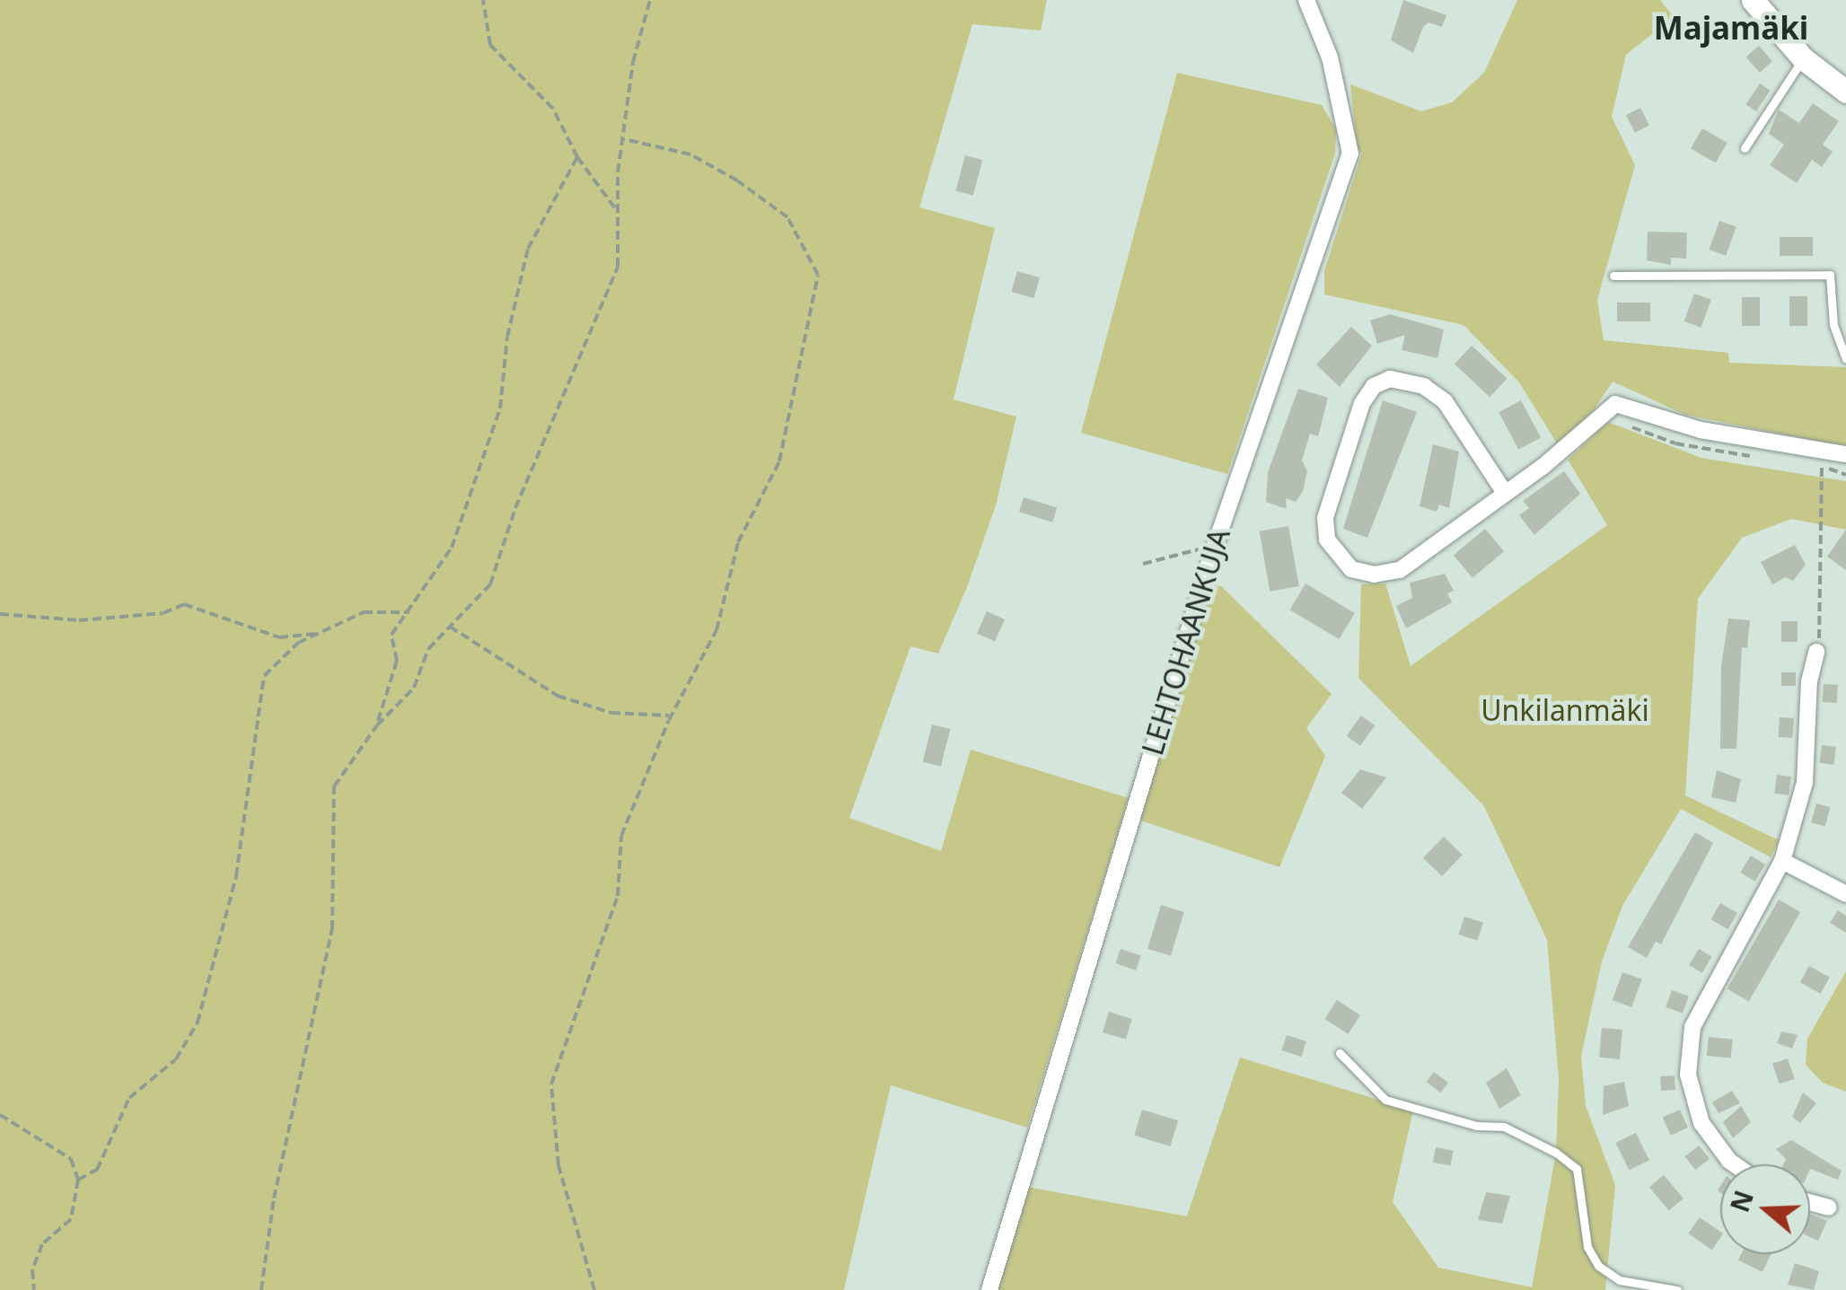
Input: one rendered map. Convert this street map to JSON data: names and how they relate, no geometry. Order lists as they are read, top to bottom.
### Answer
{
  "streets": {
    "street": ["LEHTOHAANKUJA"]
  },
  "districts": ["Majamäki"],
  "parks": ["Unkilanmäki"],
  "north": "left"
}
